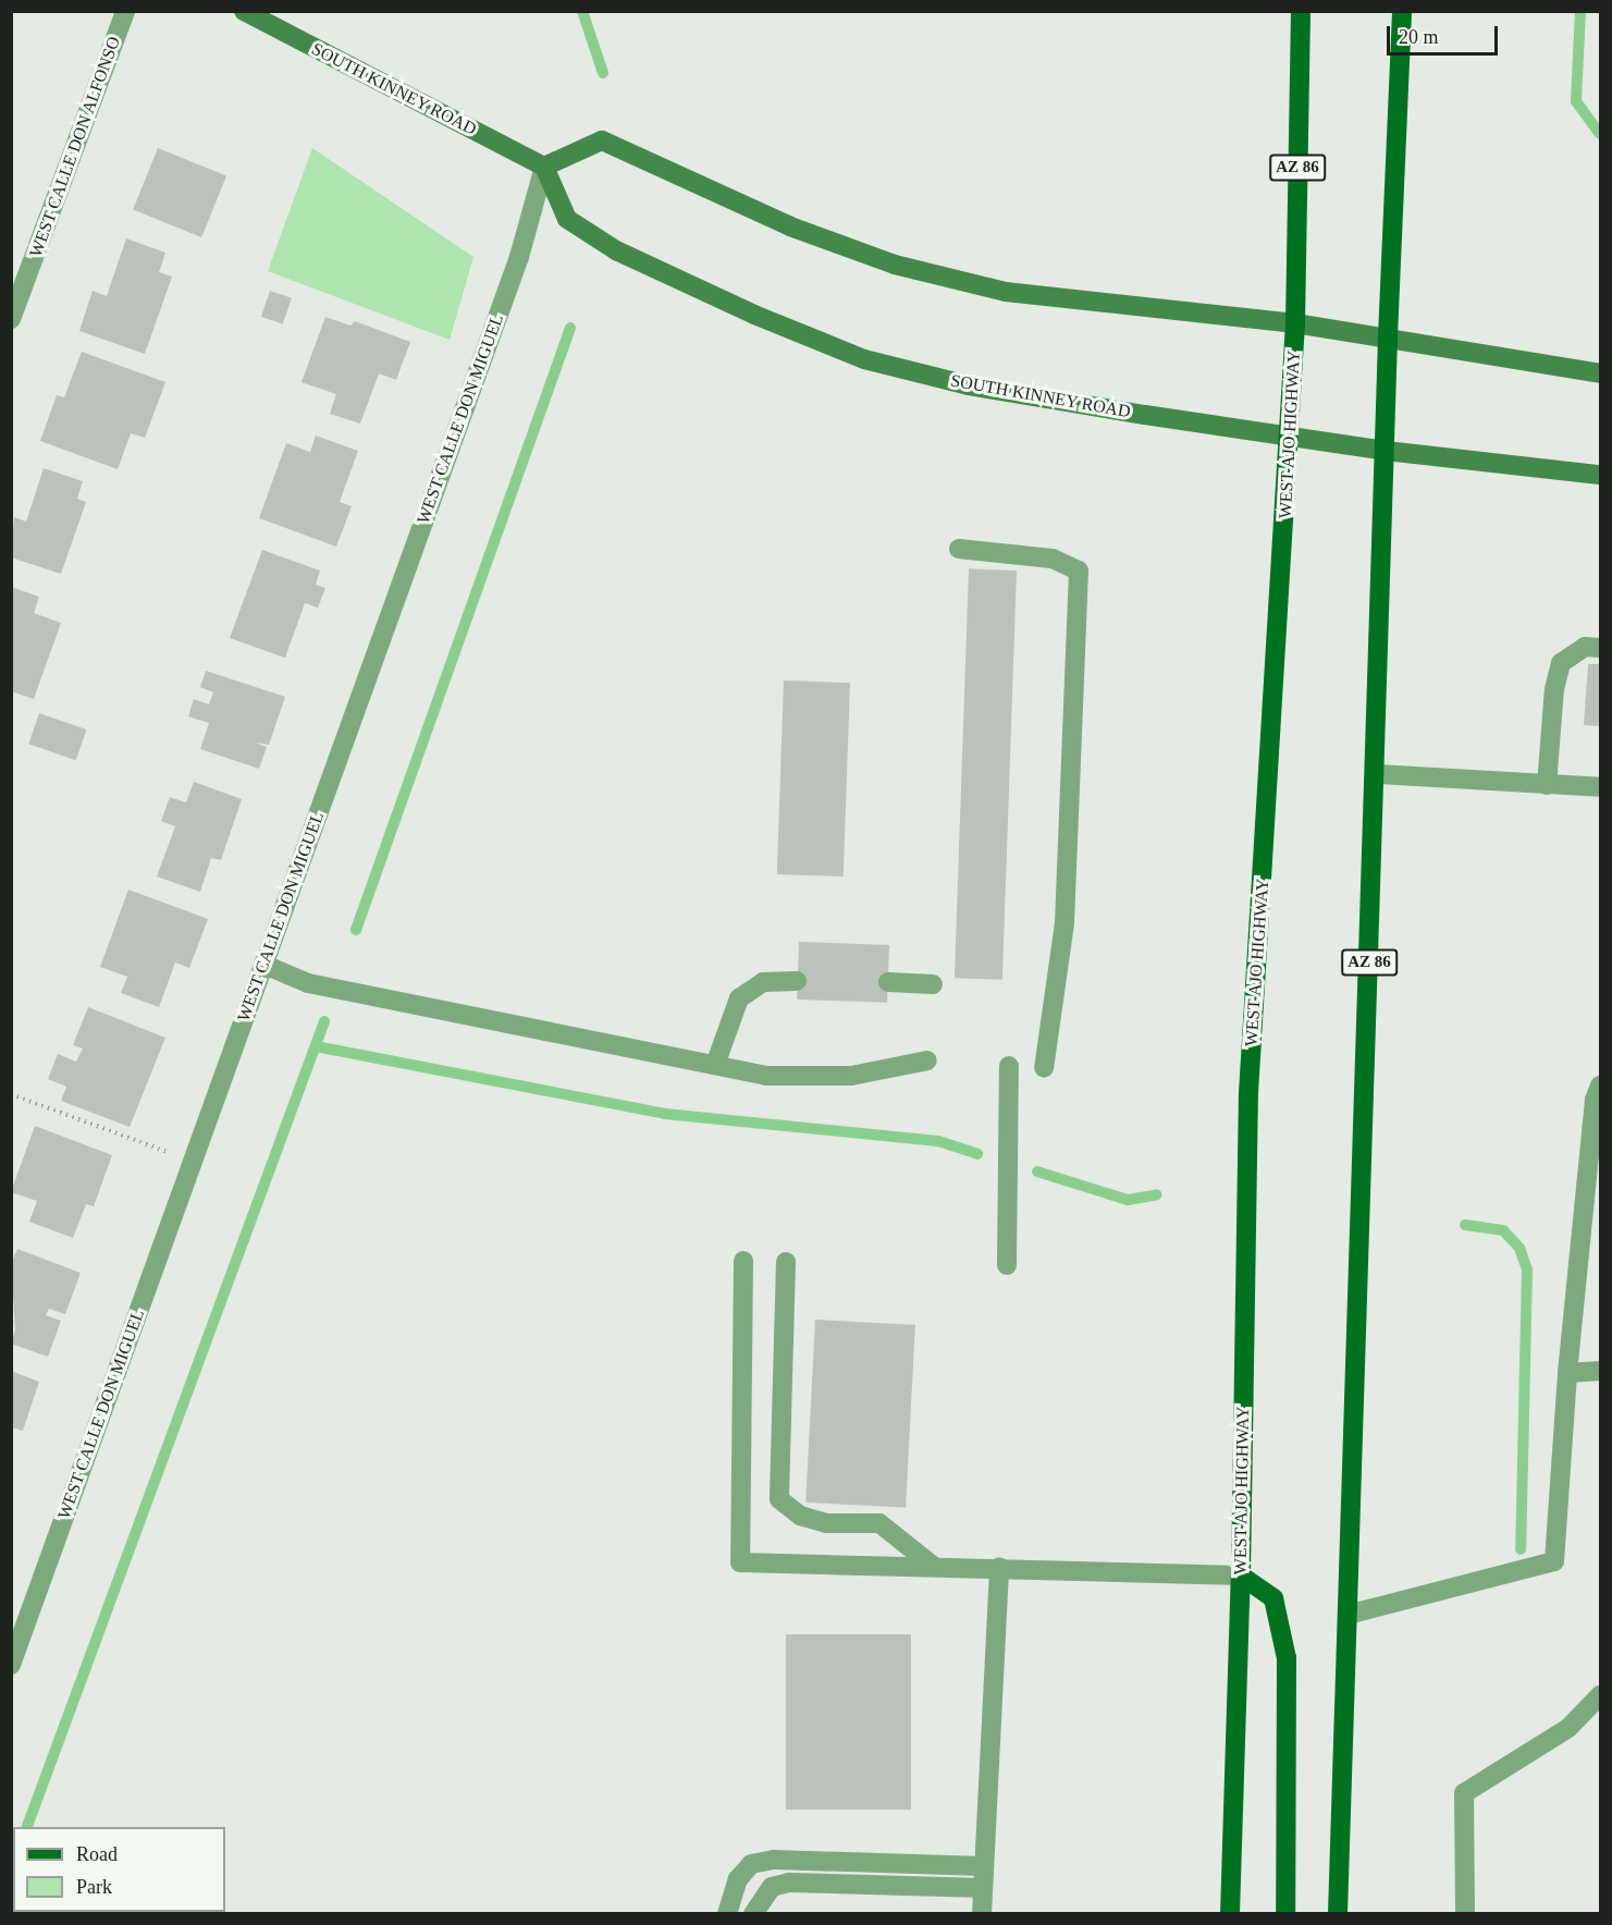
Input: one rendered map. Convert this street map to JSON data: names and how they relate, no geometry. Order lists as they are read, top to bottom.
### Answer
{
  "streets": {
    "main road": ["SOUTH KINNEY ROAD", "AZ 86", "WEST AJO HIGHWAY"],
    "street": ["WEST CALLE DON ALFONSO", "WEST CALLE DON MIGUEL"]
  },
  "crossings": [
    ["SOUTH KINNEY ROAD", "AZ 86"],
    ["SOUTH KINNEY ROAD", "WEST CALLE DON MIGUEL"],
    ["SOUTH KINNEY ROAD", "WEST AJO HIGHWAY"]
  ],
  "legend": ["Road", "Park"],
  "scale_bar": "20 m"
}
